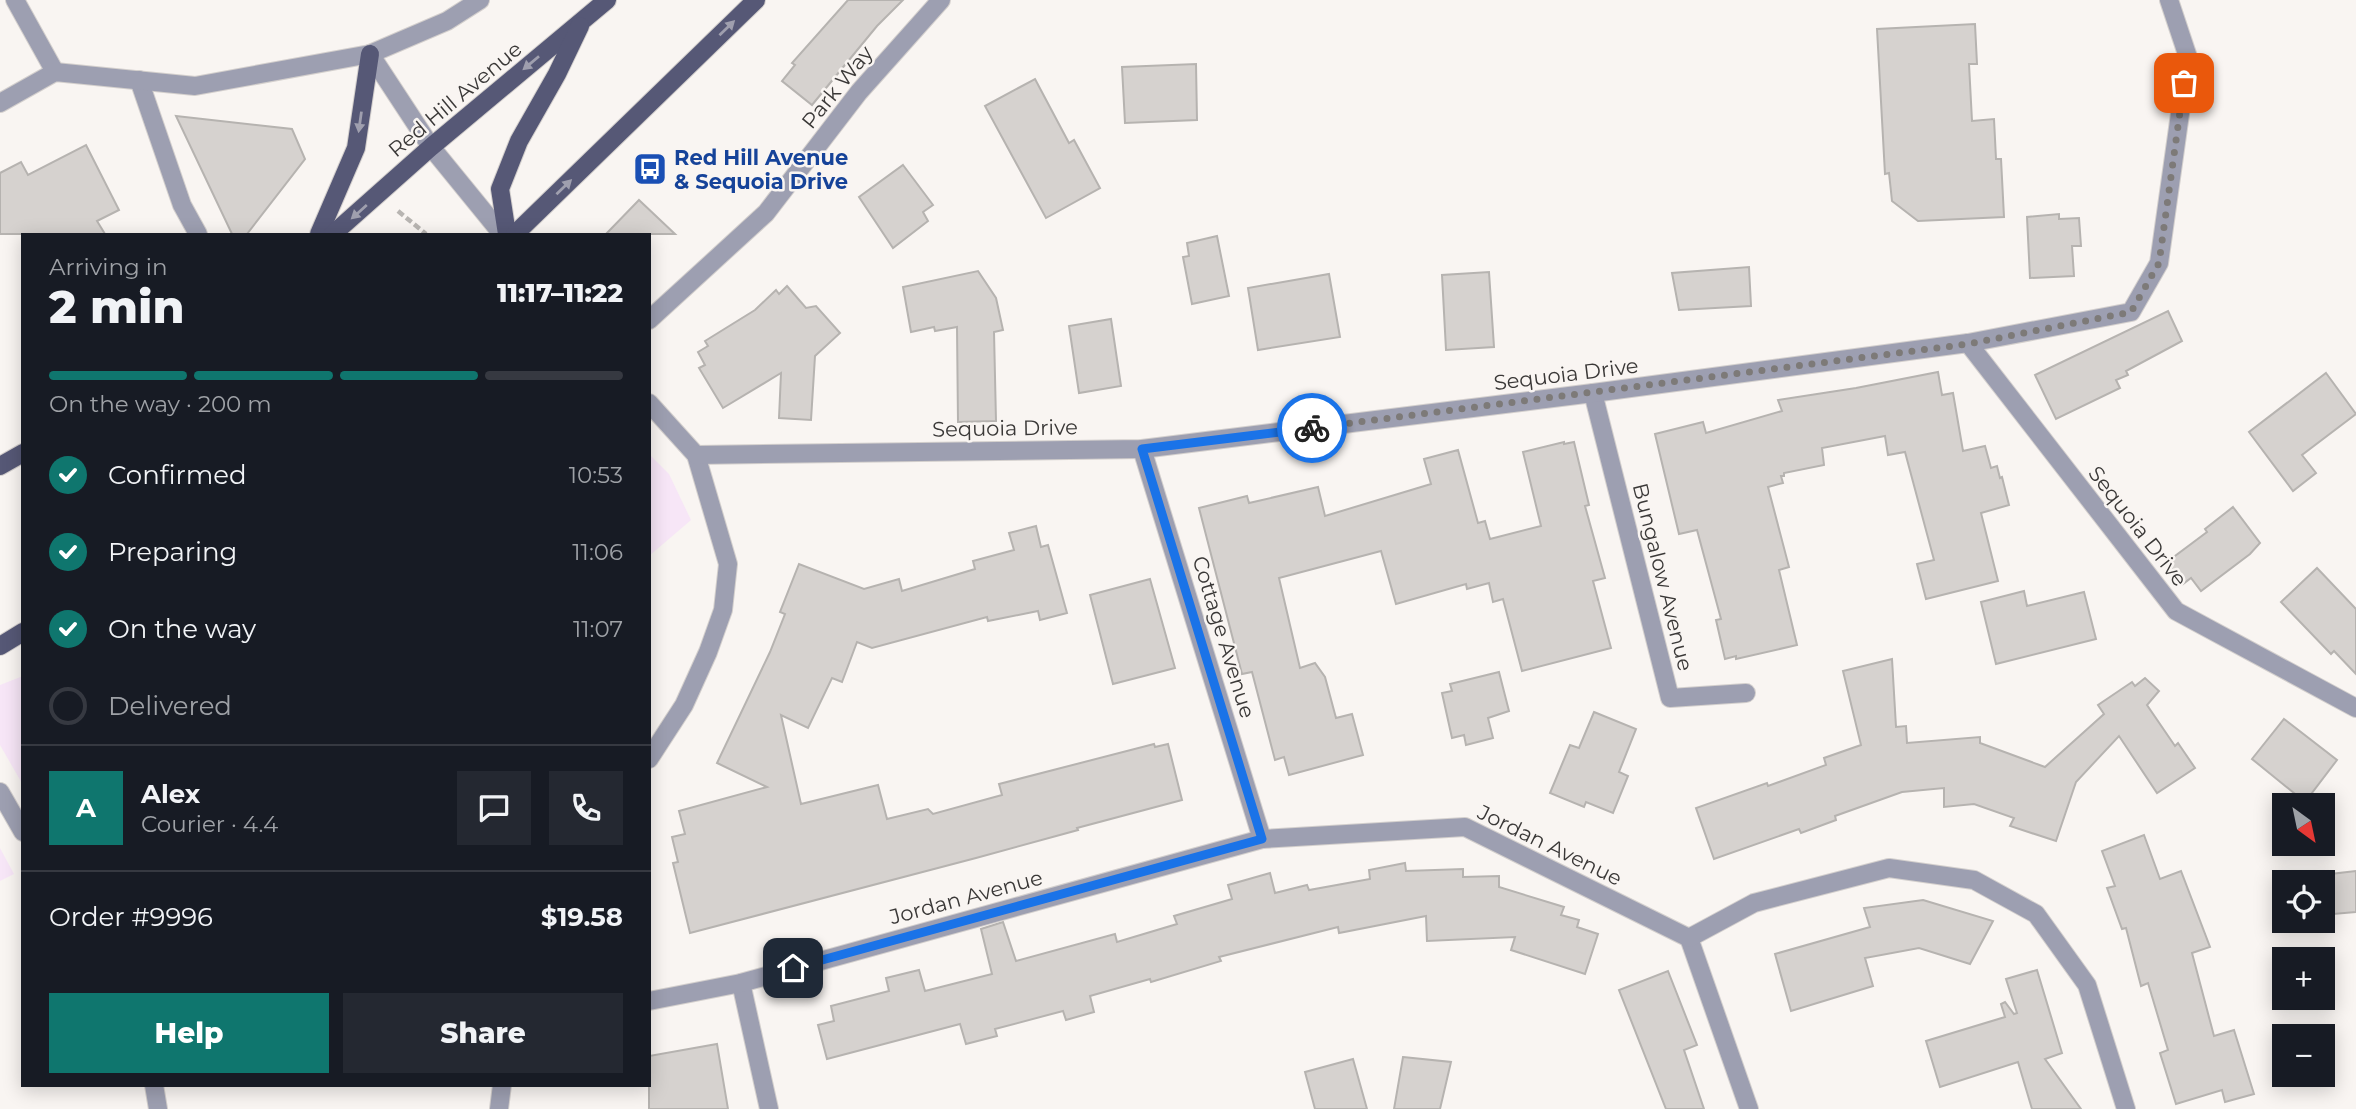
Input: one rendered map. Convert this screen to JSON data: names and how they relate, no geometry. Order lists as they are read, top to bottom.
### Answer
{
  "streets": {
    "main road": ["Red Hill Avenue"],
    "street": [
      "Park Way",
      "Sequoia Drive",
      "Bungalow Avenue",
      "Cottage Avenue",
      "Jordan Avenue"
    ]
  },
  "crossings": [
    ["Sequoia Drive", "Bungalow Avenue"],
    ["Sequoia Drive", "Cottage Avenue"],
    ["Cottage Avenue", "Jordan Avenue"]
  ],
  "places": {
    "bus stop": ["Red Hill Avenue & Sequoia Drive"]
  },
  "north": "bottom right",
  "page": {
    "heading": ["2 min", "Arriving in", "11:17–11:22"],
    "panel": [
      "Alex",
      "Courier · 4.4",
      "Order #9996",
      "$19.58"
    ],
    "bar": "On the way · 200 m",
    "list": [
      ["Confirmed", "10:53"],
      ["Preparing", "11:06"],
      ["On the way", "11:07"],
      "Delivered"
    ],
    "round": "A",
    "map_buttons": ["+", "−"],
    "buttons": ["Help", "Share"]
  }
}
